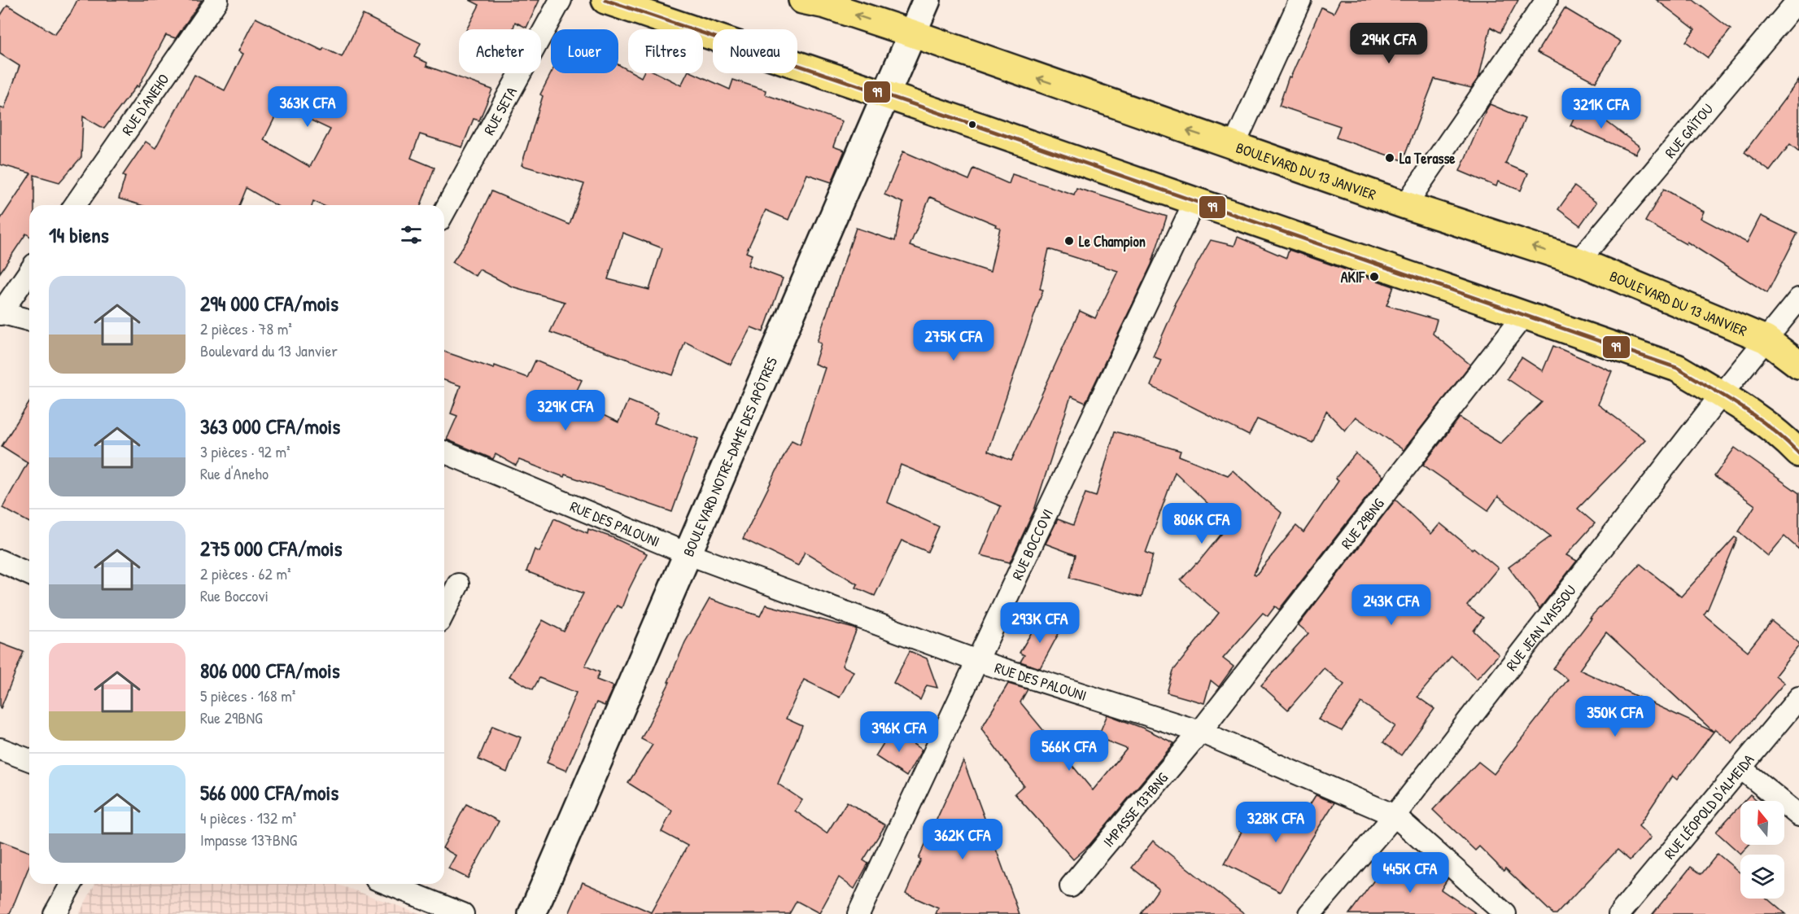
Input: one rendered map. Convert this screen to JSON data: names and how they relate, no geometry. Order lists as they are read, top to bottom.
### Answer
{
  "streets": {
    "highway": ["BOULEVARD DU 13 JANVIER"],
    "street": [
      "RUE D'ANEHO",
      "RUE SETA",
      "RUE GAÏTOU",
      "BOULEVARD NOTRE-DAME DES APÔTRES",
      "RUE DES PALOUNI",
      "RUE 29BNG",
      "RUE BOCCOVI",
      "RUE JEAN VAISSOU",
      "RUE LÉOPOLD D'ALMEIDA",
      "IMPASSE 137BNG"
    ]
  },
  "crossings": [
    ["RUE GAÏTOU", "BOULEVARD DU 13 JANVIER"],
    ["BOULEVARD DU 13 JANVIER", "BOULEVARD NOTRE-DAME DES APÔTRES"],
    ["BOULEVARD DU 13 JANVIER", "RUE JEAN VAISSOU"],
    ["BOULEVARD NOTRE-DAME DES APÔTRES", "RUE DES PALOUNI"],
    ["RUE DES PALOUNI", "RUE 29BNG"],
    ["RUE DES PALOUNI", "RUE BOCCOVI"],
    ["RUE DES PALOUNI", "RUE JEAN VAISSOU"],
    ["RUE DES PALOUNI", "IMPASSE 137BNG"],
    ["RUE 29BNG", "IMPASSE 137BNG"]
  ],
  "places": ["La Terasse", "Le Champion", "AKIF"],
  "lines": ["transit line 99"],
  "north": "top",
  "page": {
    "price": [
      "294K CFA",
      "363K CFA",
      "321K CFA",
      "275K CFA",
      "329K CFA",
      "806K CFA",
      "243K CFA",
      "293K CFA",
      "350K CFA",
      "396K CFA",
      "566K CFA",
      "328K CFA",
      "362K CFA",
      "445K CFA"
    ],
    "chip": [
      "Acheter",
      "Louer",
      "Filtres",
      "Nouveau"
    ],
    "heading": "14 biens",
    "list": [
      {
        "name": "294 000 CFA/mois",
        "note": "2 pièces · 78 m² · Boulevard du 13 Janvier"
      },
      {
        "name": "363 000 CFA/mois",
        "note": "3 pièces · 92 m² · Rue d'Aneho"
      },
      {
        "name": "275 000 CFA/mois",
        "note": "2 pièces · 62 m² · Rue Boccovi"
      },
      {
        "name": "806 000 CFA/mois",
        "note": "5 pièces · 168 m² · Rue 29BNG"
      },
      {
        "name": "566 000 CFA/mois",
        "note": "4 pièces · 132 m² · Impasse 137BNG"
      }
    ]
  }
}
